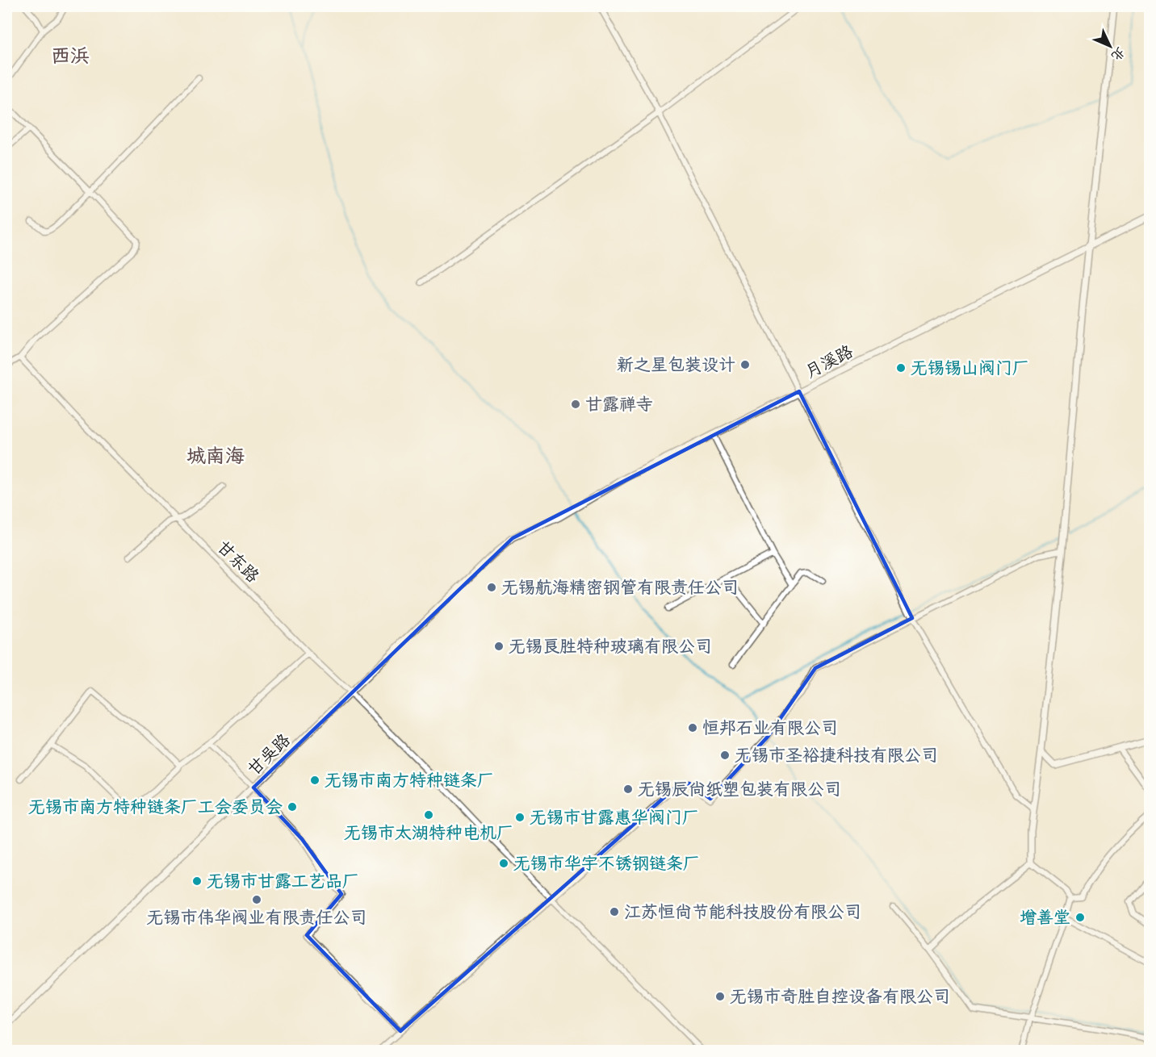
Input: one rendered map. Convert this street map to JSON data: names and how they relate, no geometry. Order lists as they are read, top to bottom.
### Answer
{
  "streets": {
    "street": ["月溪路", "甘东路", "甘吴路"]
  },
  "crossings": [
    ["月溪路", "甘吴路"],
    ["甘东路", "甘吴路"]
  ],
  "districts": ["西浜", "城南海"],
  "places": [
    "新之星包装设计",
    "无锡锡山阀门厂",
    "甘露禅寺",
    "无锡航海精密钢管有限责任公司",
    "无锡良胜特种玻璃有限公司",
    "恒邦石业有限公司",
    "无锡市圣裕捷科技有限公司",
    "无锡市南方特种链条厂",
    "无锡辰尚纸塑包装有限公司",
    "无锡市南方特种链条厂工会委员会",
    "无锡市太湖特种电机厂",
    "无锡市甘露惠华阀门厂",
    "无锡市华宇不锈钢链条厂",
    "无锡市甘露工艺品厂",
    "无锡市伟华阀业有限责任公司",
    "江苏恒尚节能科技股份有限公司",
    "增善堂",
    "无锡市奇胜自控设备有限公司"
  ],
  "north": "bottom right"
}
